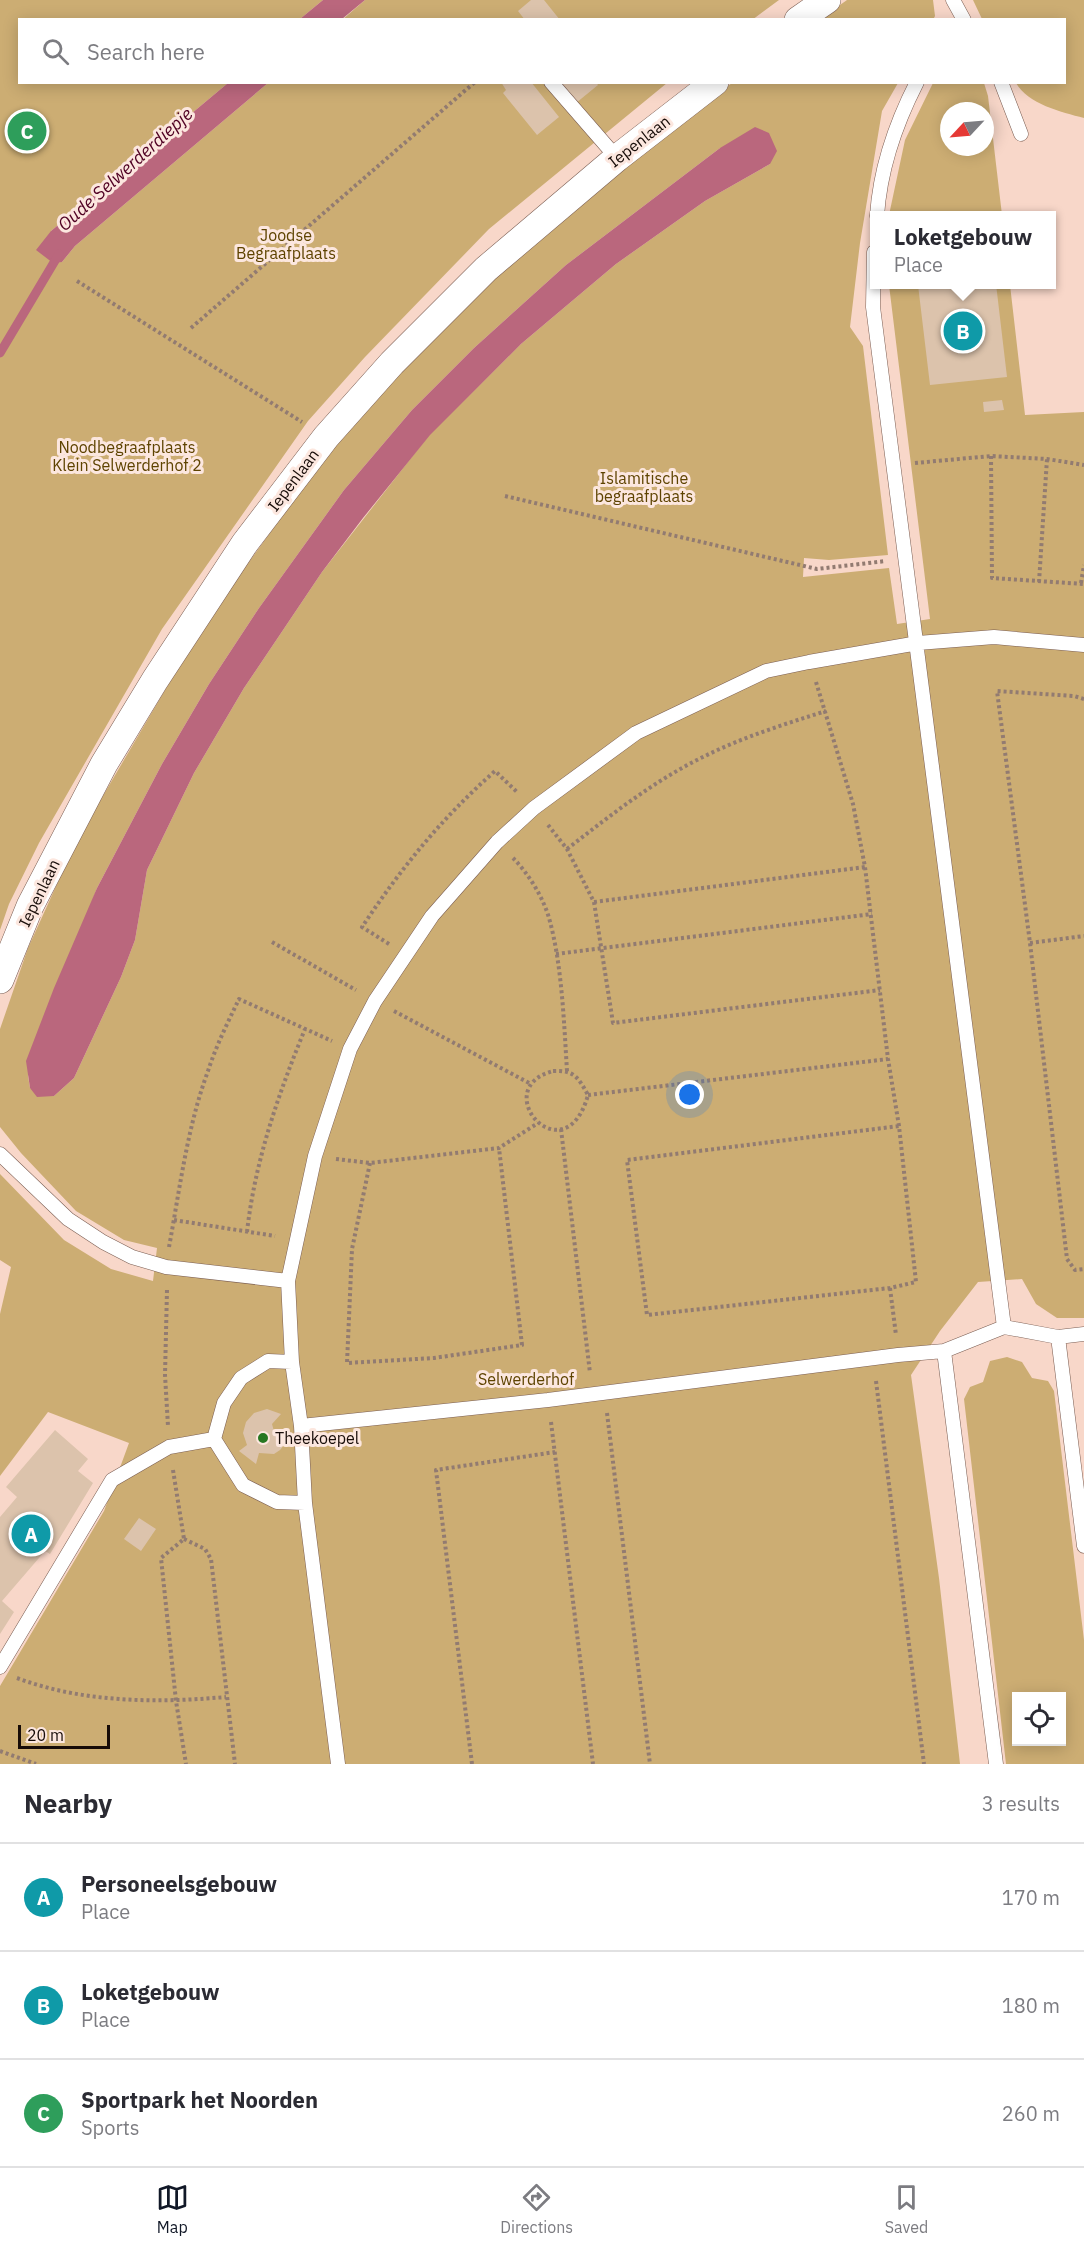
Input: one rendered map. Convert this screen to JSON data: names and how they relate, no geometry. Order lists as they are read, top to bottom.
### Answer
{
  "streets": {
    "street": ["Iepenlaan"]
  },
  "water": ["Oude Selwerderdiepje"],
  "parks": [
    "Joodse Begraafplaats",
    "Noodbegraafplaats Klein Selwerderhof 2",
    "Islamitische begraafplaats",
    "Selwerderhof"
  ],
  "places": ["Theekoepel"],
  "scale_bar": "20 m",
  "north": "bottom left",
  "page": {
    "search": "Search here",
    "pins": ["C", "B", "A"],
    "popup": ["Loketgebouw", "Place"],
    "scale": "20 m",
    "heading": ["Nearby", "3 results"],
    "list": [
      {
        "mark": "A",
        "name": "Personeelsgebouw",
        "note": "Place",
        "value": "170 m"
      },
      {
        "mark": "B",
        "name": "Loketgebouw",
        "note": "Place",
        "value": "180 m"
      },
      {
        "mark": "C",
        "name": "Sportpark het Noorden",
        "note": "Sports",
        "value": "260 m"
      }
    ],
    "nav": ["Map", "Directions", "Saved"]
  }
}
